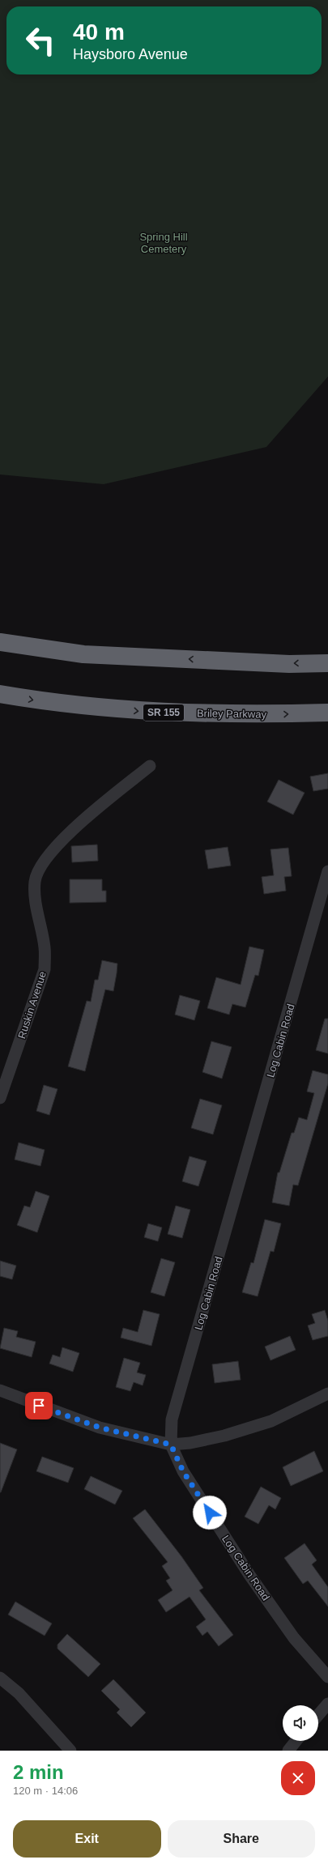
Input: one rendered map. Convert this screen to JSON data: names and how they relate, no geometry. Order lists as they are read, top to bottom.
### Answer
{
  "streets": {
    "highway": ["SR 155", "Briley Parkway"],
    "street": ["Ruskin Avenue", "Log Cabin Road"]
  },
  "parks": ["Spring Hill Cemetery"],
  "page": {
    "turn": ["40 m", "Haysboro Avenue"],
    "heading": ["2 min", "120 m · 14:06"],
    "buttons": ["Exit", "Share"]
  }
}
